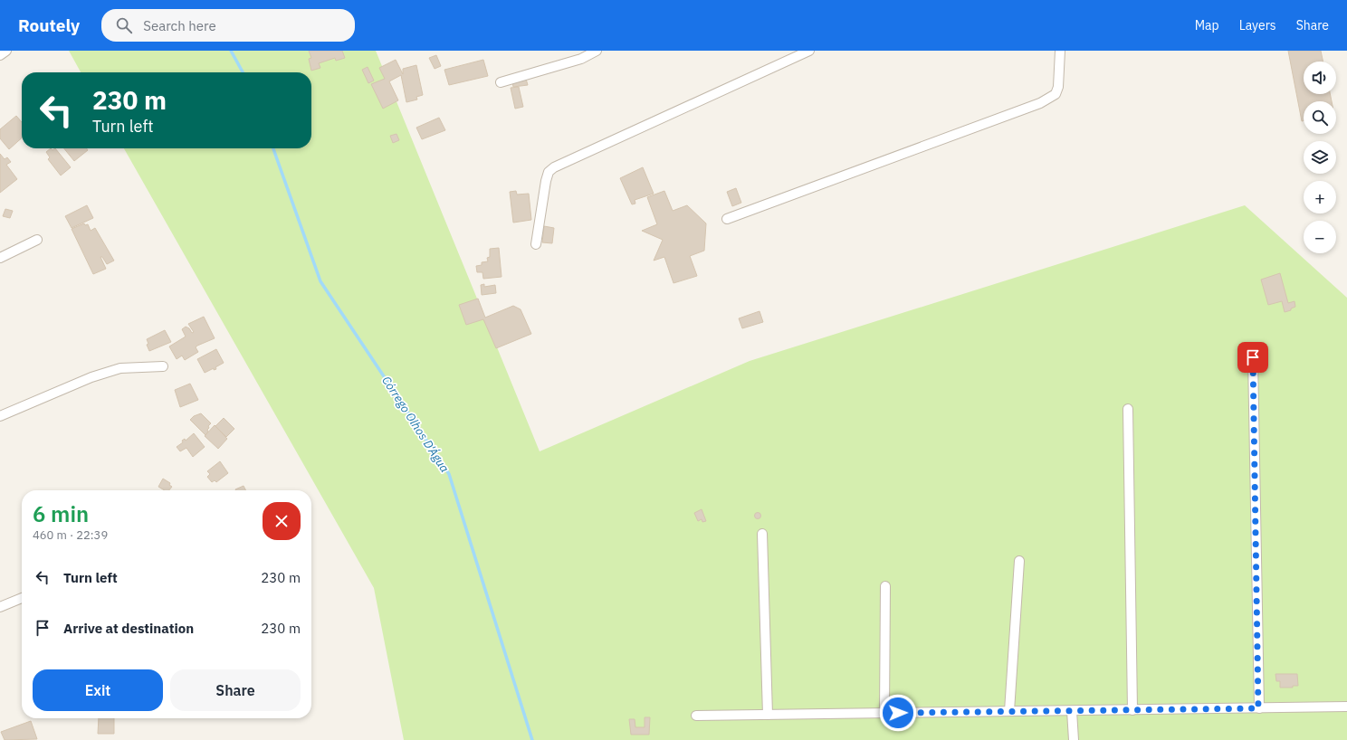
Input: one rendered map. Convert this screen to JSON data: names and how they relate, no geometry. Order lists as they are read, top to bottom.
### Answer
{
  "water": ["Córrego Olhos D'Água"],
  "page": {
    "header": "Routely",
    "search": "Search here",
    "nav": ["Map", "Layers", "Share"],
    "map_buttons": ["+", "−"],
    "turn": ["230 m", "Turn left"],
    "heading": ["6 min", "460 m · 22:39"],
    "list": [
      {
        "name": "Turn left",
        "value": "230 m"
      },
      {
        "name": "Arrive at destination",
        "value": "230 m"
      }
    ],
    "buttons": ["Exit", "Share"]
  }
}
